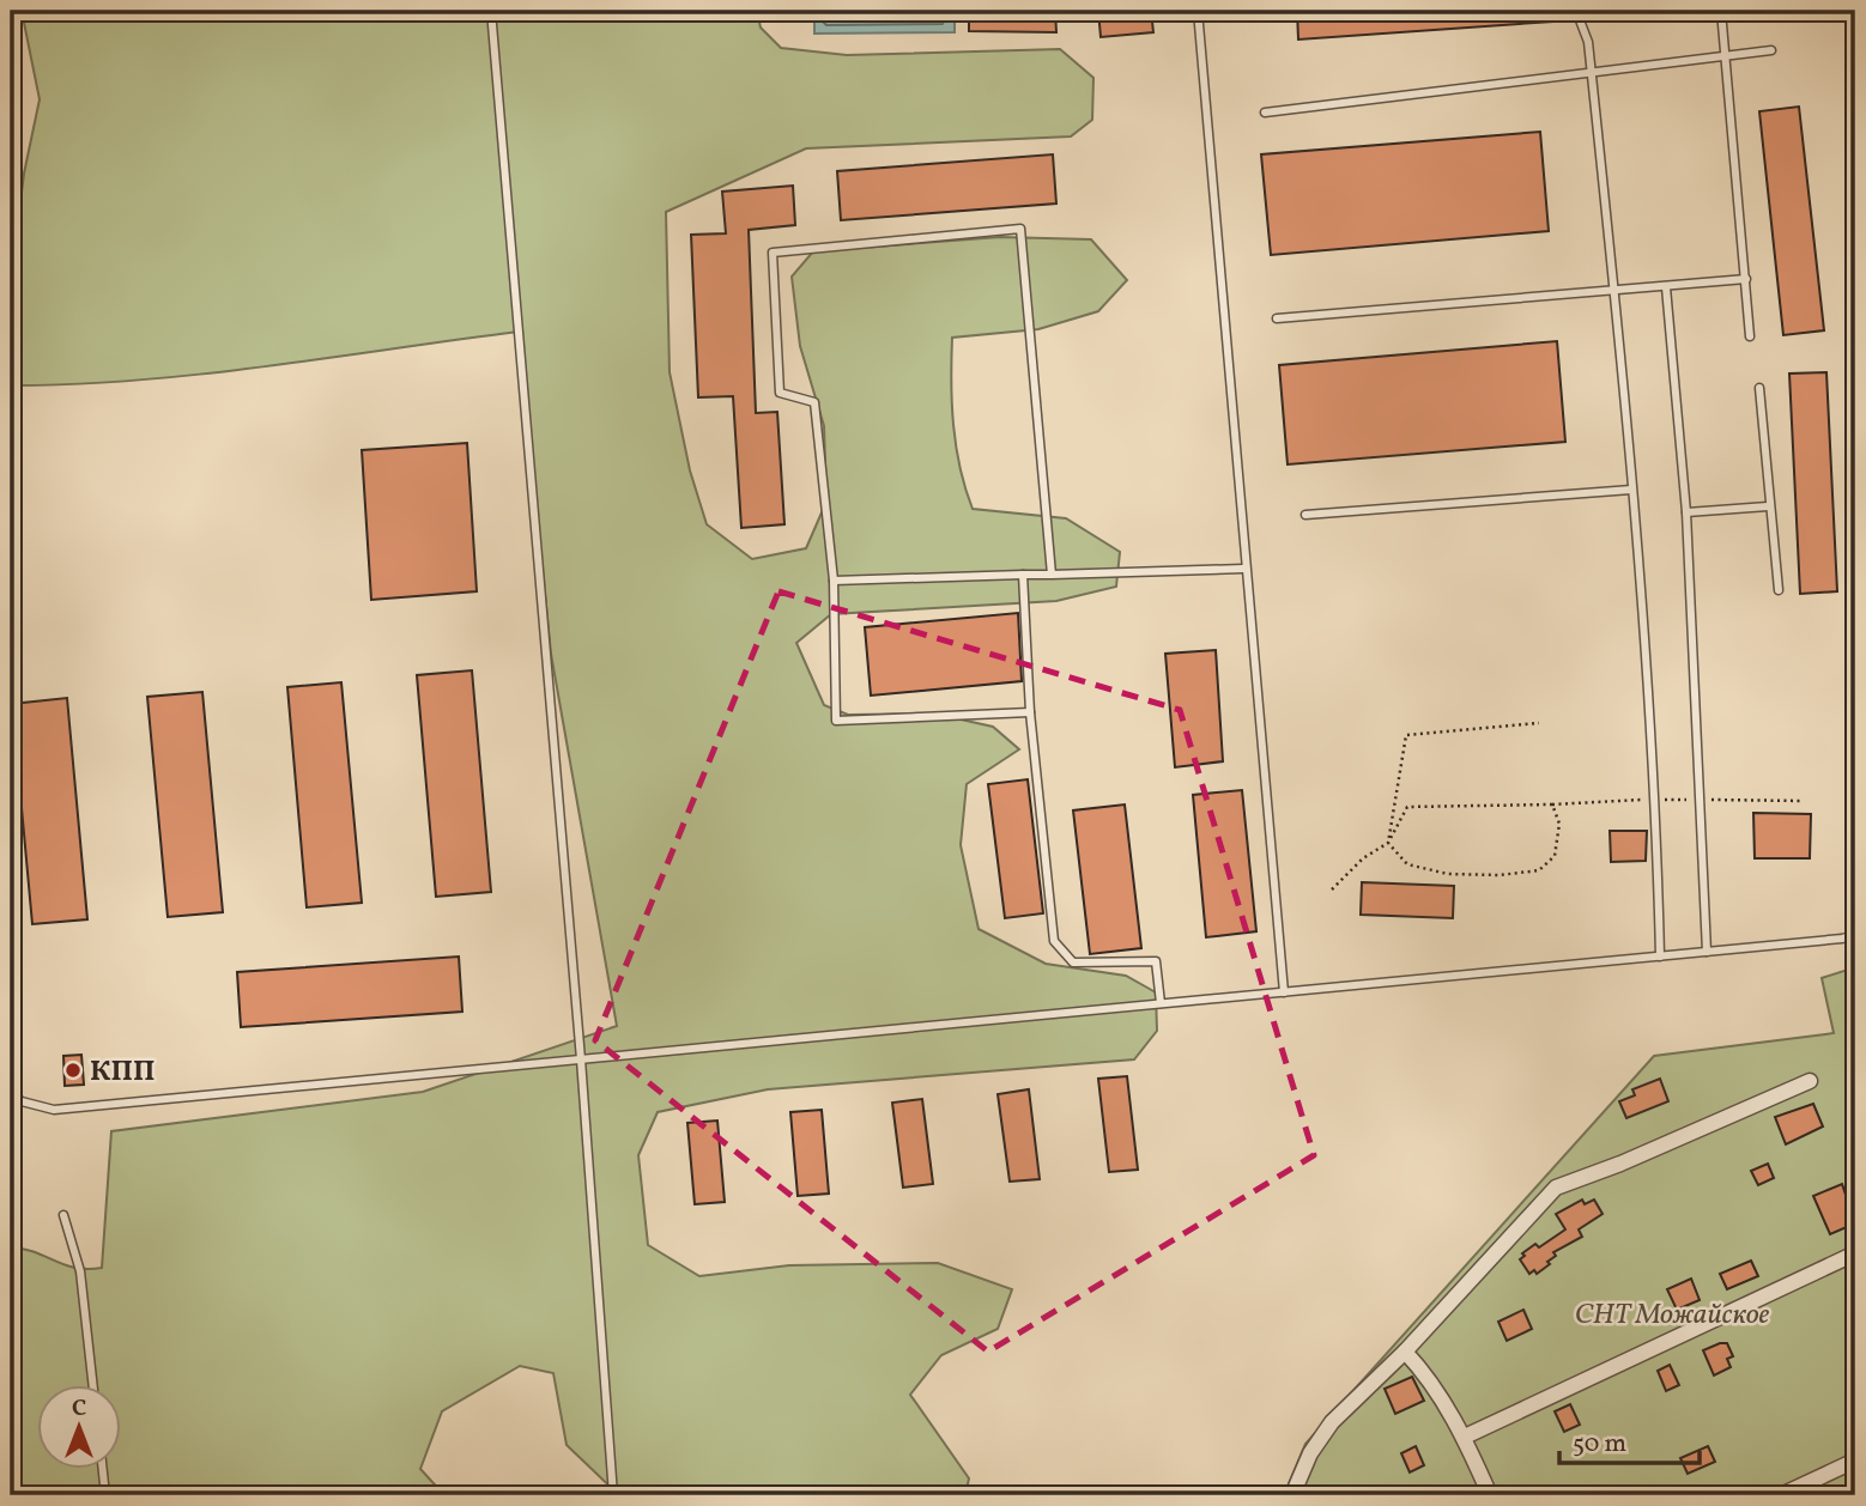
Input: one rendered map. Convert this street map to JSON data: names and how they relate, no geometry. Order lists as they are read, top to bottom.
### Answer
{
  "parks": ["СНТ Можайское"],
  "places": ["КПП"],
  "scale_bar": "50 m",
  "north": "top"
}
